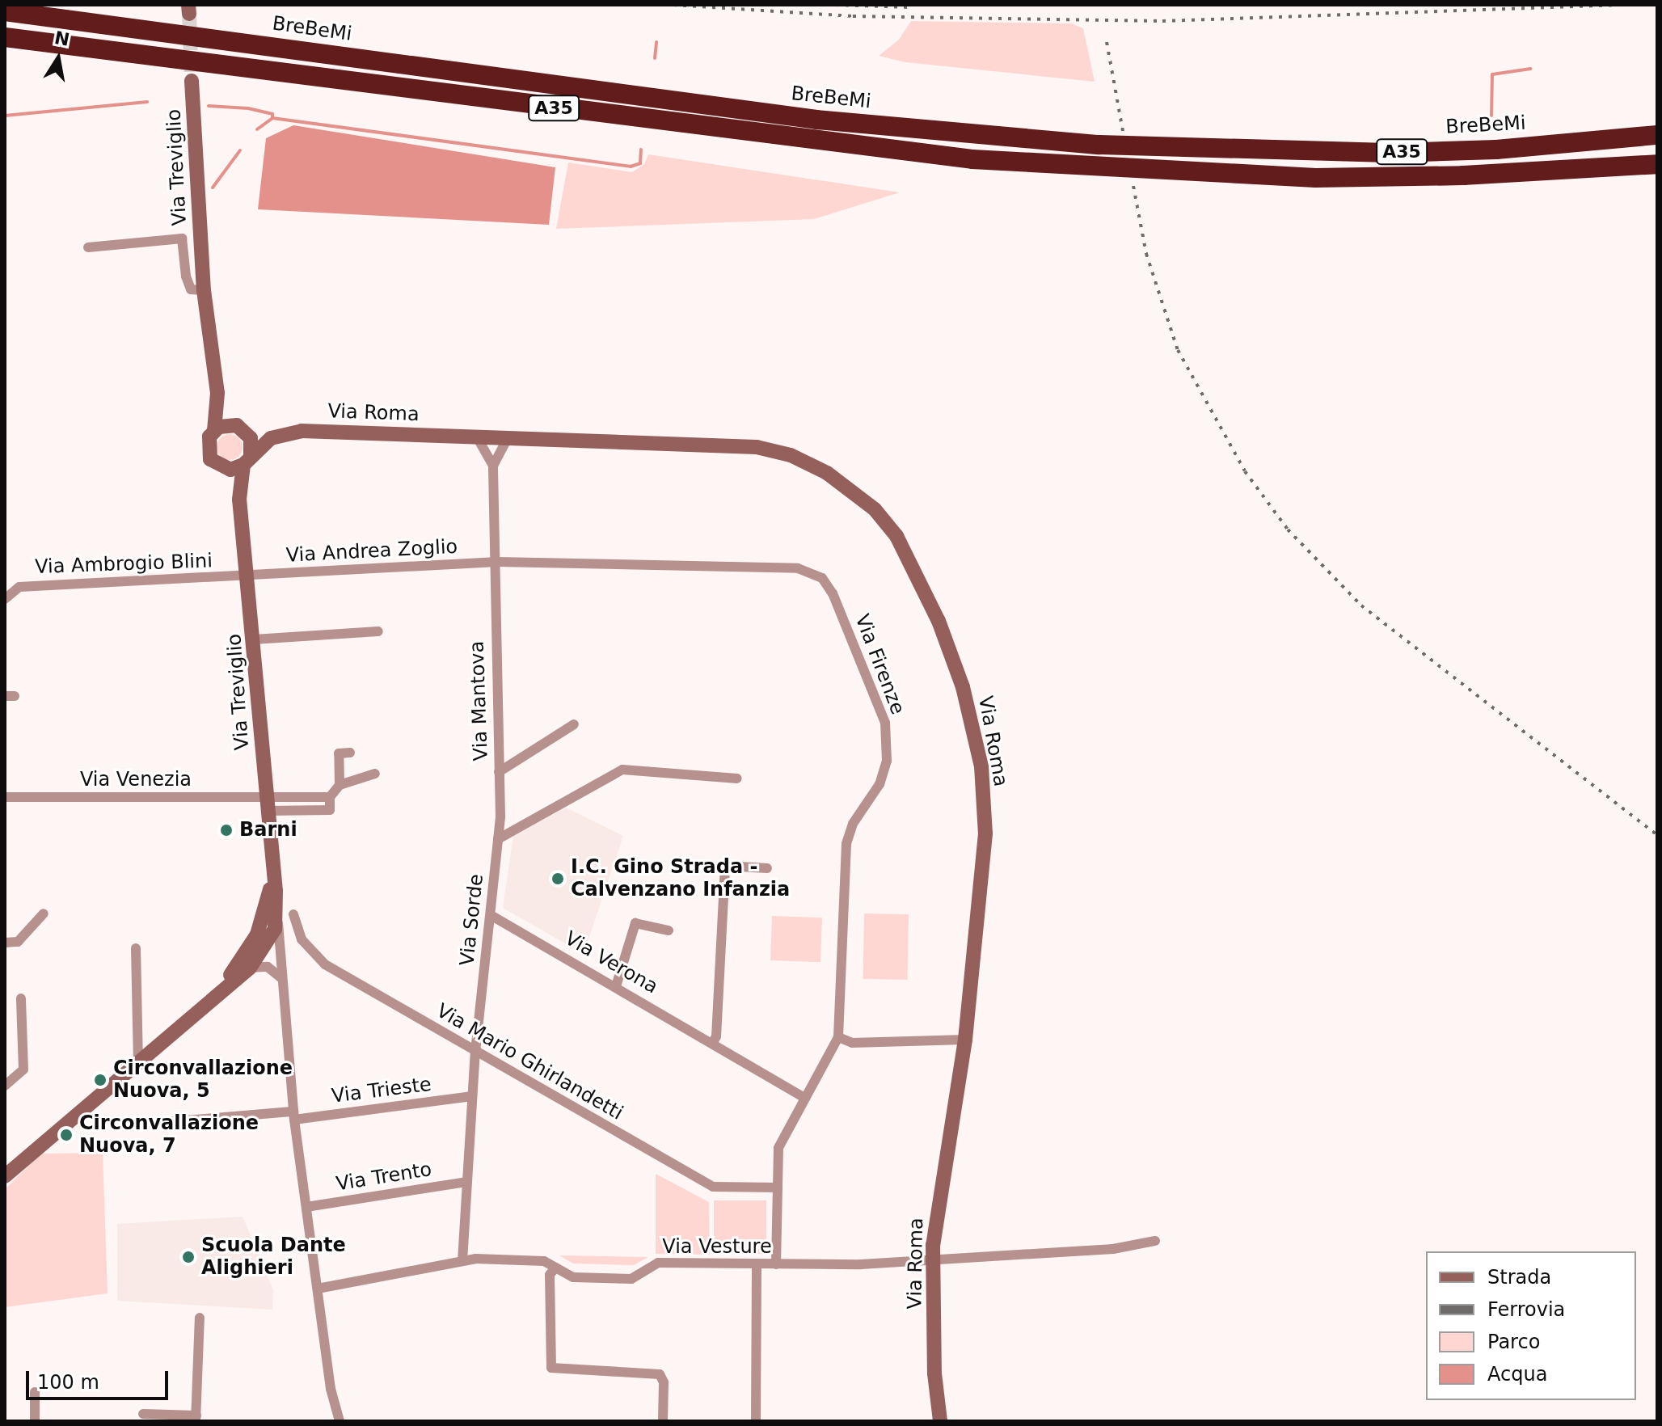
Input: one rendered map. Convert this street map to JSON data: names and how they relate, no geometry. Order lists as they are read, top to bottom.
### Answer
{
  "streets": {
    "highway": ["BreBeMi", "A35"],
    "street": [
      "Via Treviglio",
      "Via Roma",
      "Via Andrea Zoglio",
      "Via Ambrogio Blini",
      "Via Firenze",
      "Via Mantova",
      "Via Venezia",
      "Via Sorde",
      "Via Verona",
      "Via Mario Ghirlandetti",
      "Via Trieste",
      "Via Trento",
      "Via Vesture"
    ]
  },
  "crossings": [
    ["Via Treviglio", "Via Roma"],
    ["Via Treviglio", "Via Andrea Zoglio"],
    ["Via Treviglio", "Via Ambrogio Blini"],
    ["Via Treviglio", "Via Venezia"],
    ["Via Roma", "Via Vesture"],
    ["Via Andrea Zoglio", "Via Ambrogio Blini"],
    ["Via Andrea Zoglio", "Via Firenze"],
    ["Via Andrea Zoglio", "Via Mantova"],
    ["Via Firenze", "Via Mantova"],
    ["Via Firenze", "Via Verona"],
    ["Via Firenze", "Via Mario Ghirlandetti"],
    ["Via Firenze", "Via Vesture"],
    ["Via Mantova", "Via Sorde"],
    ["Via Sorde", "Via Verona"],
    ["Via Sorde", "Via Mario Ghirlandetti"],
    ["Via Sorde", "Via Trieste"],
    ["Via Sorde", "Via Trento"],
    ["Via Sorde", "Via Vesture"]
  ],
  "places": [
    "Barni",
    "I.C. Gino Strada - Calvenzano Infanzia",
    "Circonvallazione Nuova, 5",
    "Circonvallazione Nuova, 7",
    "Scuola Dante Alighieri"
  ],
  "legend": [
    "Strada",
    "Ferrovia",
    "Parco",
    "Acqua"
  ],
  "scale_bar": "100 m",
  "north": "top"
}
